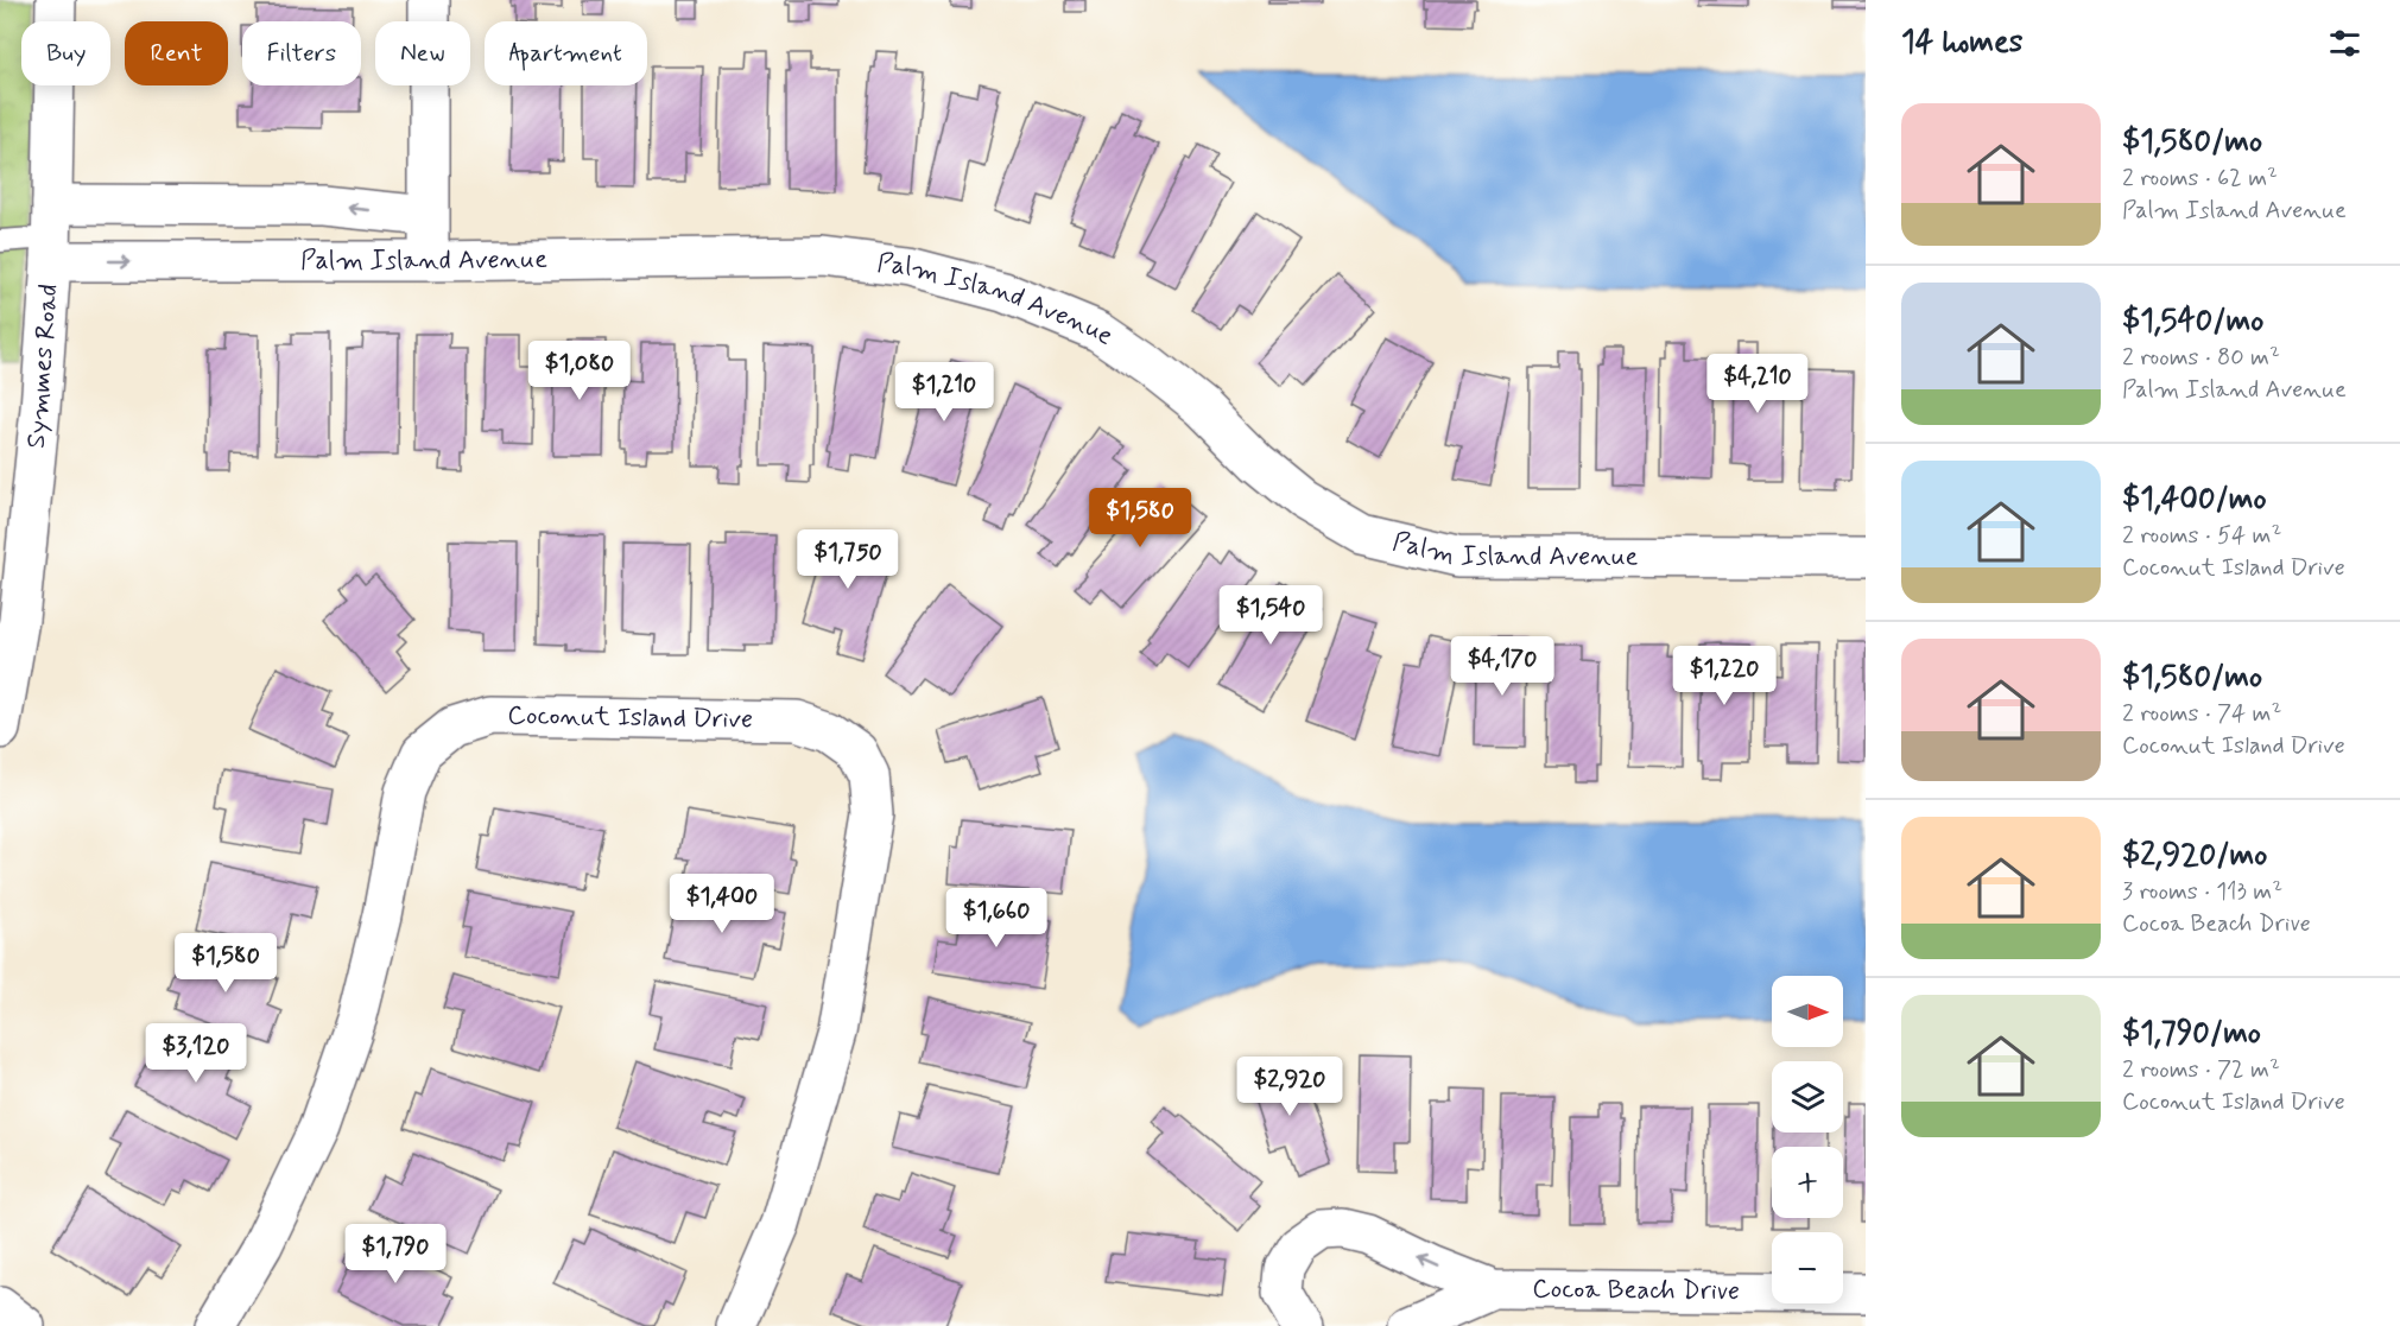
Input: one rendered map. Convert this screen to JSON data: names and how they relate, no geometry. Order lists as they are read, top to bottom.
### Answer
{
  "streets": {
    "street": [
      "Palm Island Avenue",
      "Symmes Road",
      "Coconut Island Drive",
      "Cocoa Beach Drive"
    ]
  },
  "crossings": [
    ["Palm Island Avenue", "Symmes Road"]
  ],
  "north": "right",
  "page": {
    "heading": "14 homes",
    "chip": [
      "Buy",
      "Rent",
      "Filters",
      "New",
      "Apartment"
    ],
    "list": [
      {
        "name": "$1,580/mo",
        "note": "2 rooms · 62 m² · Palm Island Avenue"
      },
      {
        "name": "$1,540/mo",
        "note": "2 rooms · 80 m² · Palm Island Avenue"
      },
      {
        "name": "$1,400/mo",
        "note": "2 rooms · 54 m² · Coconut Island Drive"
      },
      {
        "name": "$1,580/mo",
        "note": "2 rooms · 74 m² · Coconut Island Drive"
      },
      {
        "name": "$2,920/mo",
        "note": "3 rooms · 113 m² · Cocoa Beach Drive"
      },
      {
        "name": "$1,790/mo",
        "note": "2 rooms · 72 m² · Coconut Island Drive"
      }
    ],
    "price": [
      "$1,080",
      "$4,210",
      "$1,210",
      "$1,580",
      "$1,750",
      "$1,540",
      "$4,170",
      "$1,220",
      "$1,400",
      "$1,660",
      "$1,580",
      "$3,120",
      "$2,920",
      "$1,790"
    ],
    "map_buttons": ["+", "−"]
  }
}
